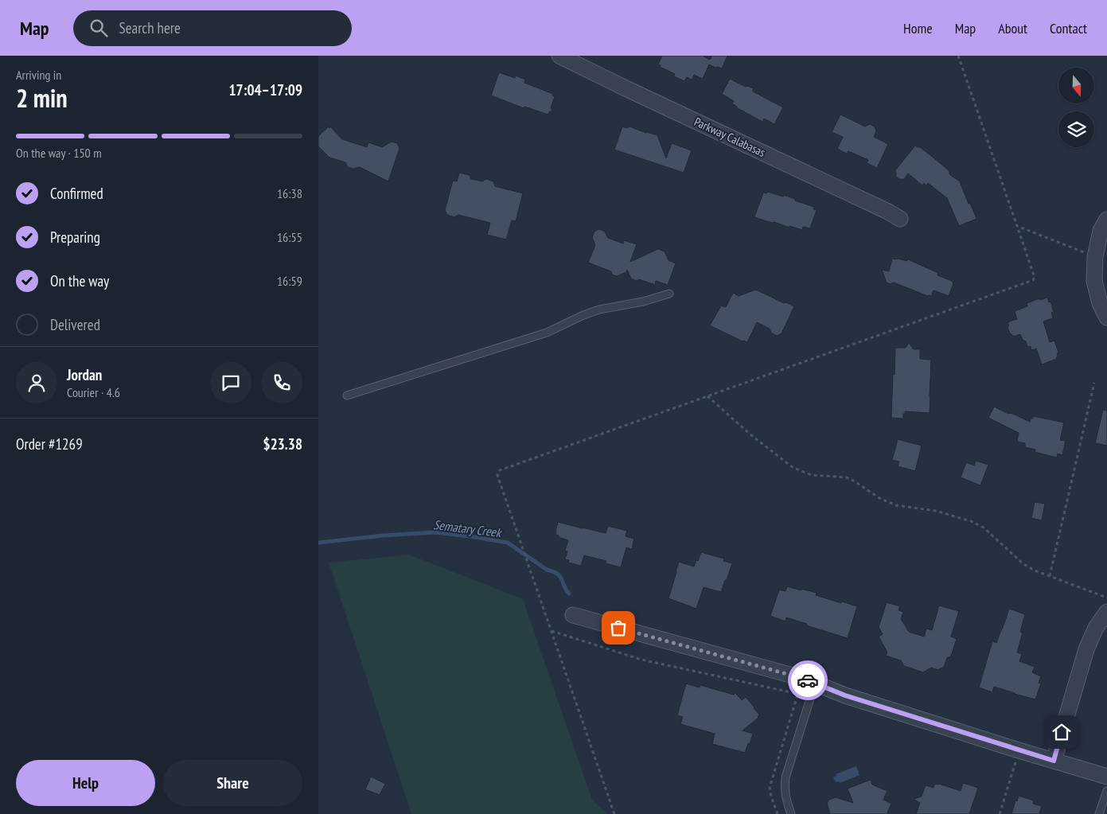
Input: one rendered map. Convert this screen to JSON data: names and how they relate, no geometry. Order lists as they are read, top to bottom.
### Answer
{
  "streets": {
    "street": ["Parkway Calabasas"]
  },
  "water": ["Sematary Creek"],
  "north": "bottom",
  "page": {
    "header": "Map",
    "search": "Search here",
    "nav": [
      "Home",
      "Map",
      "About",
      "Contact"
    ],
    "heading": ["2 min", "Arriving in", "17:04–17:09"],
    "panel": [
      "Jordan",
      "Courier · 4.6",
      "Order #1269",
      "$23.38"
    ],
    "bar": "On the way · 150 m",
    "list": [
      ["Confirmed", "16:38"],
      ["Preparing", "16:55"],
      ["On the way", "16:59"],
      "Delivered"
    ],
    "buttons": ["Help", "Share"]
  }
}
